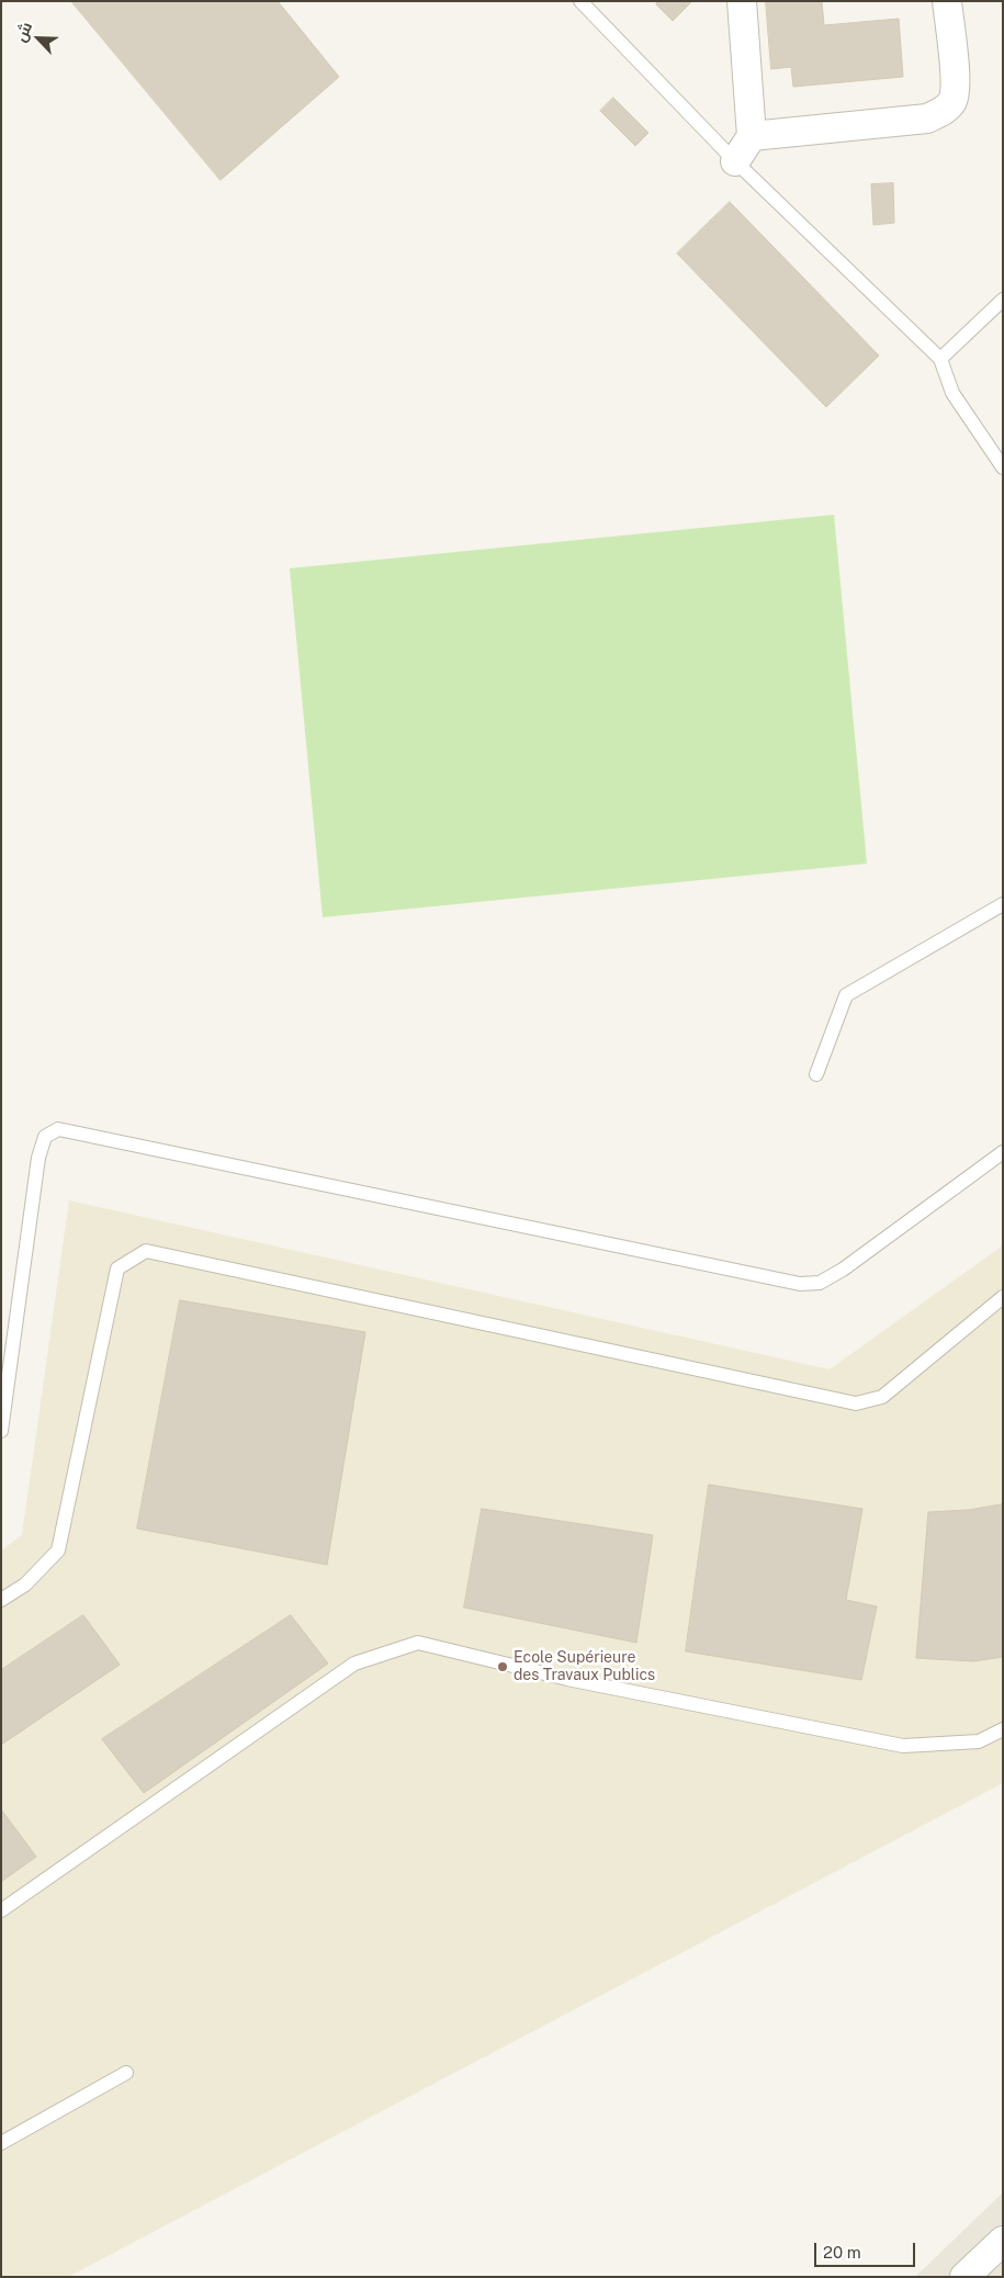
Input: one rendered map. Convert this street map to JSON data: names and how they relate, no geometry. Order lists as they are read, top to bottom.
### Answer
{
  "places": ["Ecole Supérieure des Travaux Publics"],
  "scale_bar": "20 m",
  "north": "top left"
}
